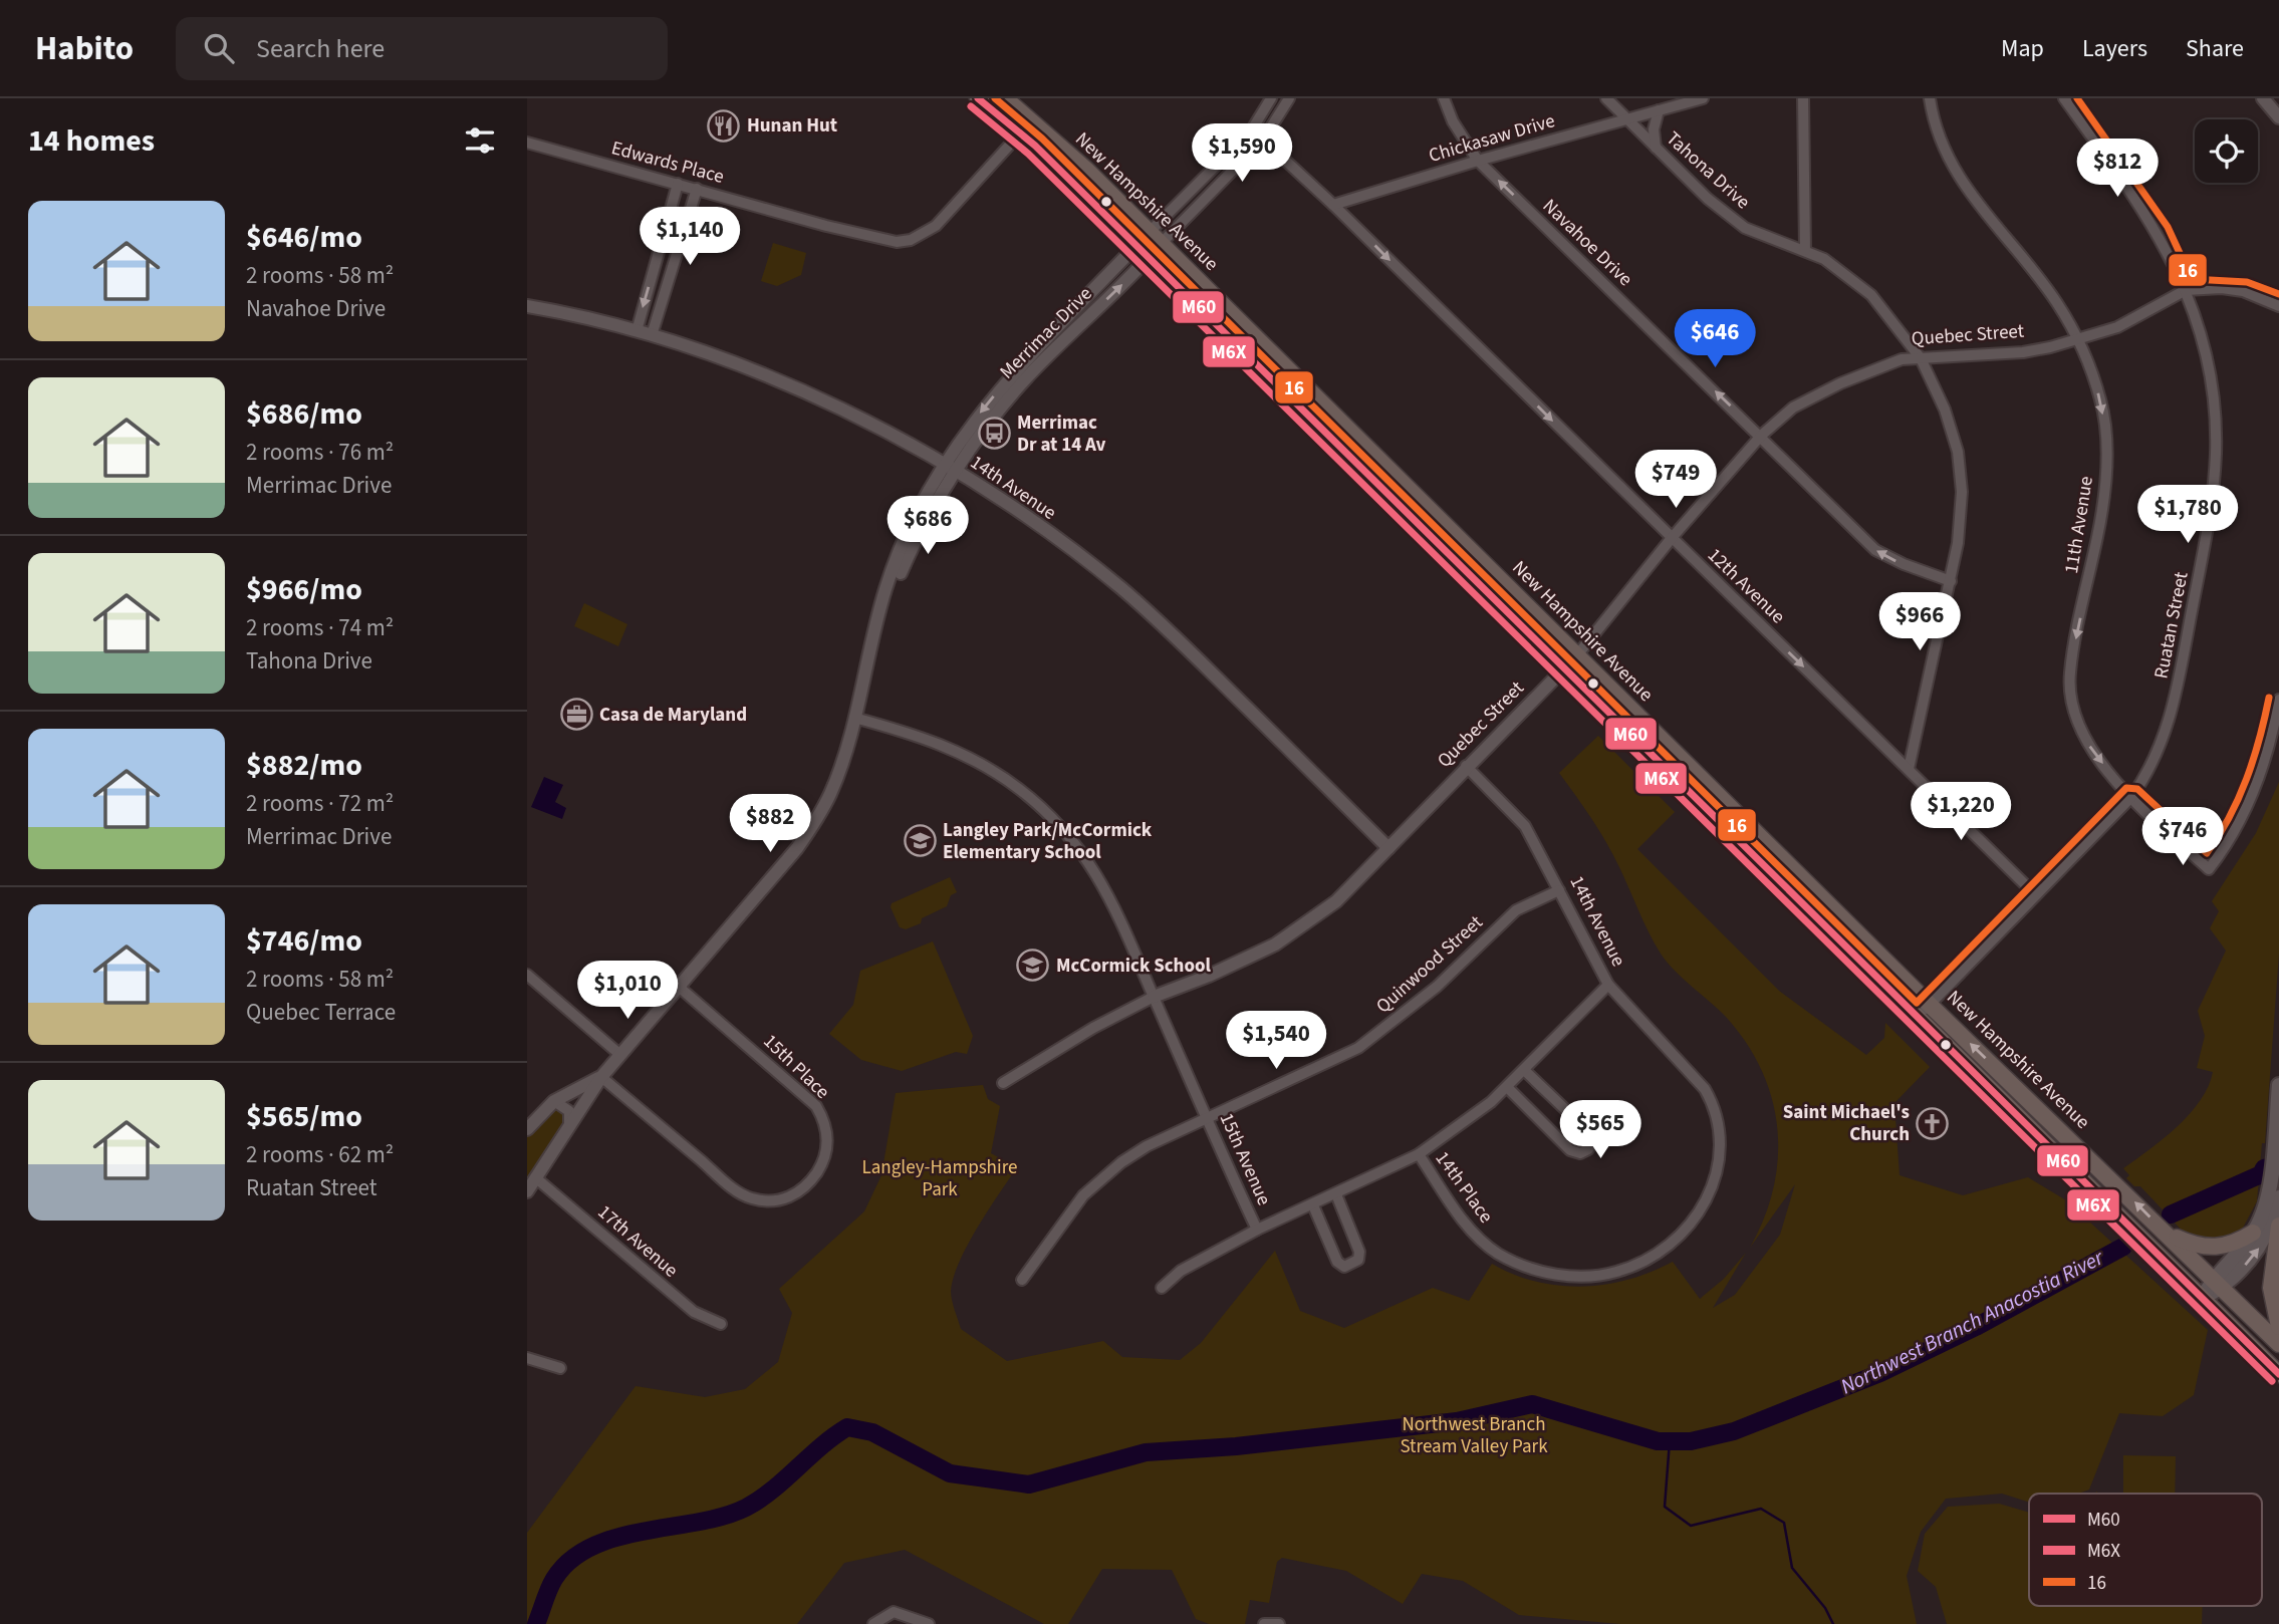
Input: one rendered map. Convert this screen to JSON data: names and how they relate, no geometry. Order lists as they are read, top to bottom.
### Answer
{
  "streets": {
    "main road": ["New Hampshire Avenue"],
    "street": [
      "Chickasaw Drive",
      "Edwards Place",
      "Tahona Drive",
      "Navahoe Drive",
      "Merrimac Drive",
      "Quebec Street",
      "14th Avenue",
      "11th Avenue",
      "12th Avenue",
      "Ruatan Street",
      "Quinwood Street",
      "15th Place",
      "15th Avenue",
      "14th Place",
      "17th Avenue"
    ]
  },
  "crossings": [
    ["Chickasaw Drive", "Tahona Drive"],
    ["Chickasaw Drive", "Navahoe Drive"],
    ["Chickasaw Drive", "12th Avenue"],
    ["Tahona Drive", "Navahoe Drive"],
    ["Tahona Drive", "Quebec Street"],
    ["Tahona Drive", "12th Avenue"],
    ["New Hampshire Avenue", "Merrimac Drive"],
    ["New Hampshire Avenue", "Quebec Street"],
    ["New Hampshire Avenue", "Ruatan Street"],
    ["Navahoe Drive", "Quebec Street"],
    ["Merrimac Drive", "14th Avenue"],
    ["Merrimac Drive", "12th Avenue"],
    ["Merrimac Drive", "15th Place"],
    ["Merrimac Drive", "15th Avenue"],
    ["Merrimac Drive", "17th Avenue"],
    ["Quebec Street", "14th Avenue"],
    ["Quebec Street", "11th Avenue"],
    ["Quebec Street", "12th Avenue"],
    ["Quebec Street", "Ruatan Street"],
    ["Quebec Street", "15th Avenue"],
    ["14th Avenue", "Quinwood Street"],
    ["14th Avenue", "14th Place"],
    ["11th Avenue", "Ruatan Street"],
    ["12th Avenue", "Ruatan Street"],
    ["Quinwood Street", "15th Avenue"]
  ],
  "one_way": ["Navahoe Drive", "11th Avenue", "12th Avenue"],
  "water": ["Northwest Branch Anacostia River"],
  "parks": ["Langley-Hampshire Park", "Northwest Branch Stream Valley Park"],
  "places": {
    "restaurant": ["Hunan Hut"],
    "bus stop": ["Merrimac Dr at 14 Av"],
    "office": ["Casa de Maryland"],
    "school or university": ["Langley Park/McCormick Elementary School", "McCormick School"],
    "church": ["Saint Michael's Church"]
  },
  "lines": ["transit line M60", "transit line 16", "transit line M6X"],
  "legend": ["M60", "M6X", "16"],
  "page": {
    "header": "Habito",
    "search": "Search here",
    "nav": ["Map", "Layers", "Share"],
    "heading": "14 homes",
    "price": [
      "$1,590",
      "$812",
      "$1,140",
      "$646",
      "$749",
      "$1,780",
      "$686",
      "$966",
      "$1,220",
      "$882",
      "$746",
      "$1,010",
      "$1,540",
      "$565"
    ],
    "list": [
      {
        "name": "$646/mo",
        "note": "2 rooms · 58 m² · Navahoe Drive"
      },
      {
        "name": "$686/mo",
        "note": "2 rooms · 76 m² · Merrimac Drive"
      },
      {
        "name": "$966/mo",
        "note": "2 rooms · 74 m² · Tahona Drive"
      },
      {
        "name": "$882/mo",
        "note": "2 rooms · 72 m² · Merrimac Drive"
      },
      {
        "name": "$746/mo",
        "note": "2 rooms · 58 m² · Quebec Terrace"
      },
      {
        "name": "$565/mo",
        "note": "2 rooms · 62 m² · Ruatan Street"
      }
    ]
  }
}
